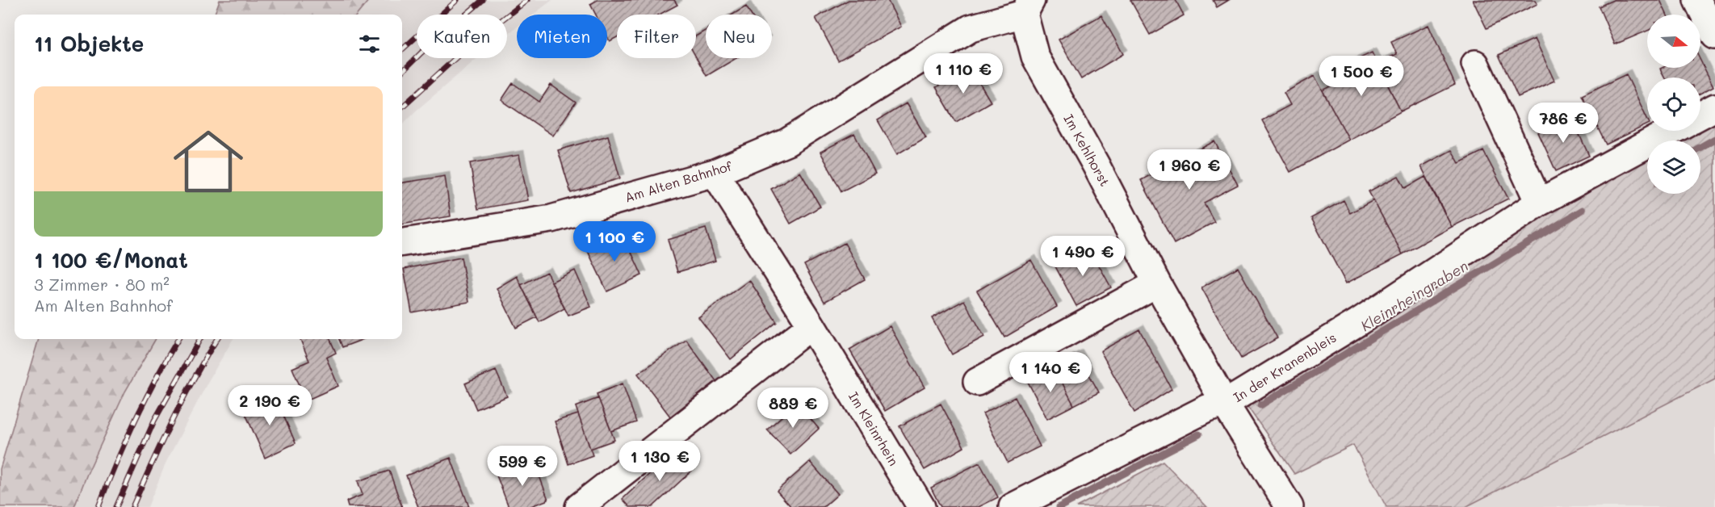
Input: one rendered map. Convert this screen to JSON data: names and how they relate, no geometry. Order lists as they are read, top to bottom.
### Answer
{
  "streets": {
    "street": [
      "Im Kehlhorst",
      "Am Alten Bahnhof",
      "In der Kranenbleis",
      "Im Kleinrhein"
    ]
  },
  "crossings": [
    ["Im Kehlhorst", "Am Alten Bahnhof"],
    ["Im Kehlhorst", "In der Kranenbleis"],
    ["Am Alten Bahnhof", "Im Kleinrhein"]
  ],
  "water": ["Kleinrheingraben"],
  "north": "right",
  "page": {
    "chip": [
      "Kaufen",
      "Mieten",
      "Filter",
      "Neu"
    ],
    "heading": "11 Objekte",
    "price": [
      "1 110 €",
      "1 500 €",
      "786 €",
      "1 960 €",
      "1 100 €",
      "1 490 €",
      "1 140 €",
      "2 190 €",
      "889 €",
      "1 130 €",
      "599 €"
    ],
    "list": [
      {
        "name": "1 100 €/Monat",
        "note": "3 Zimmer · 80 m² · Am Alten Bahnhof"
      }
    ]
  }
}
